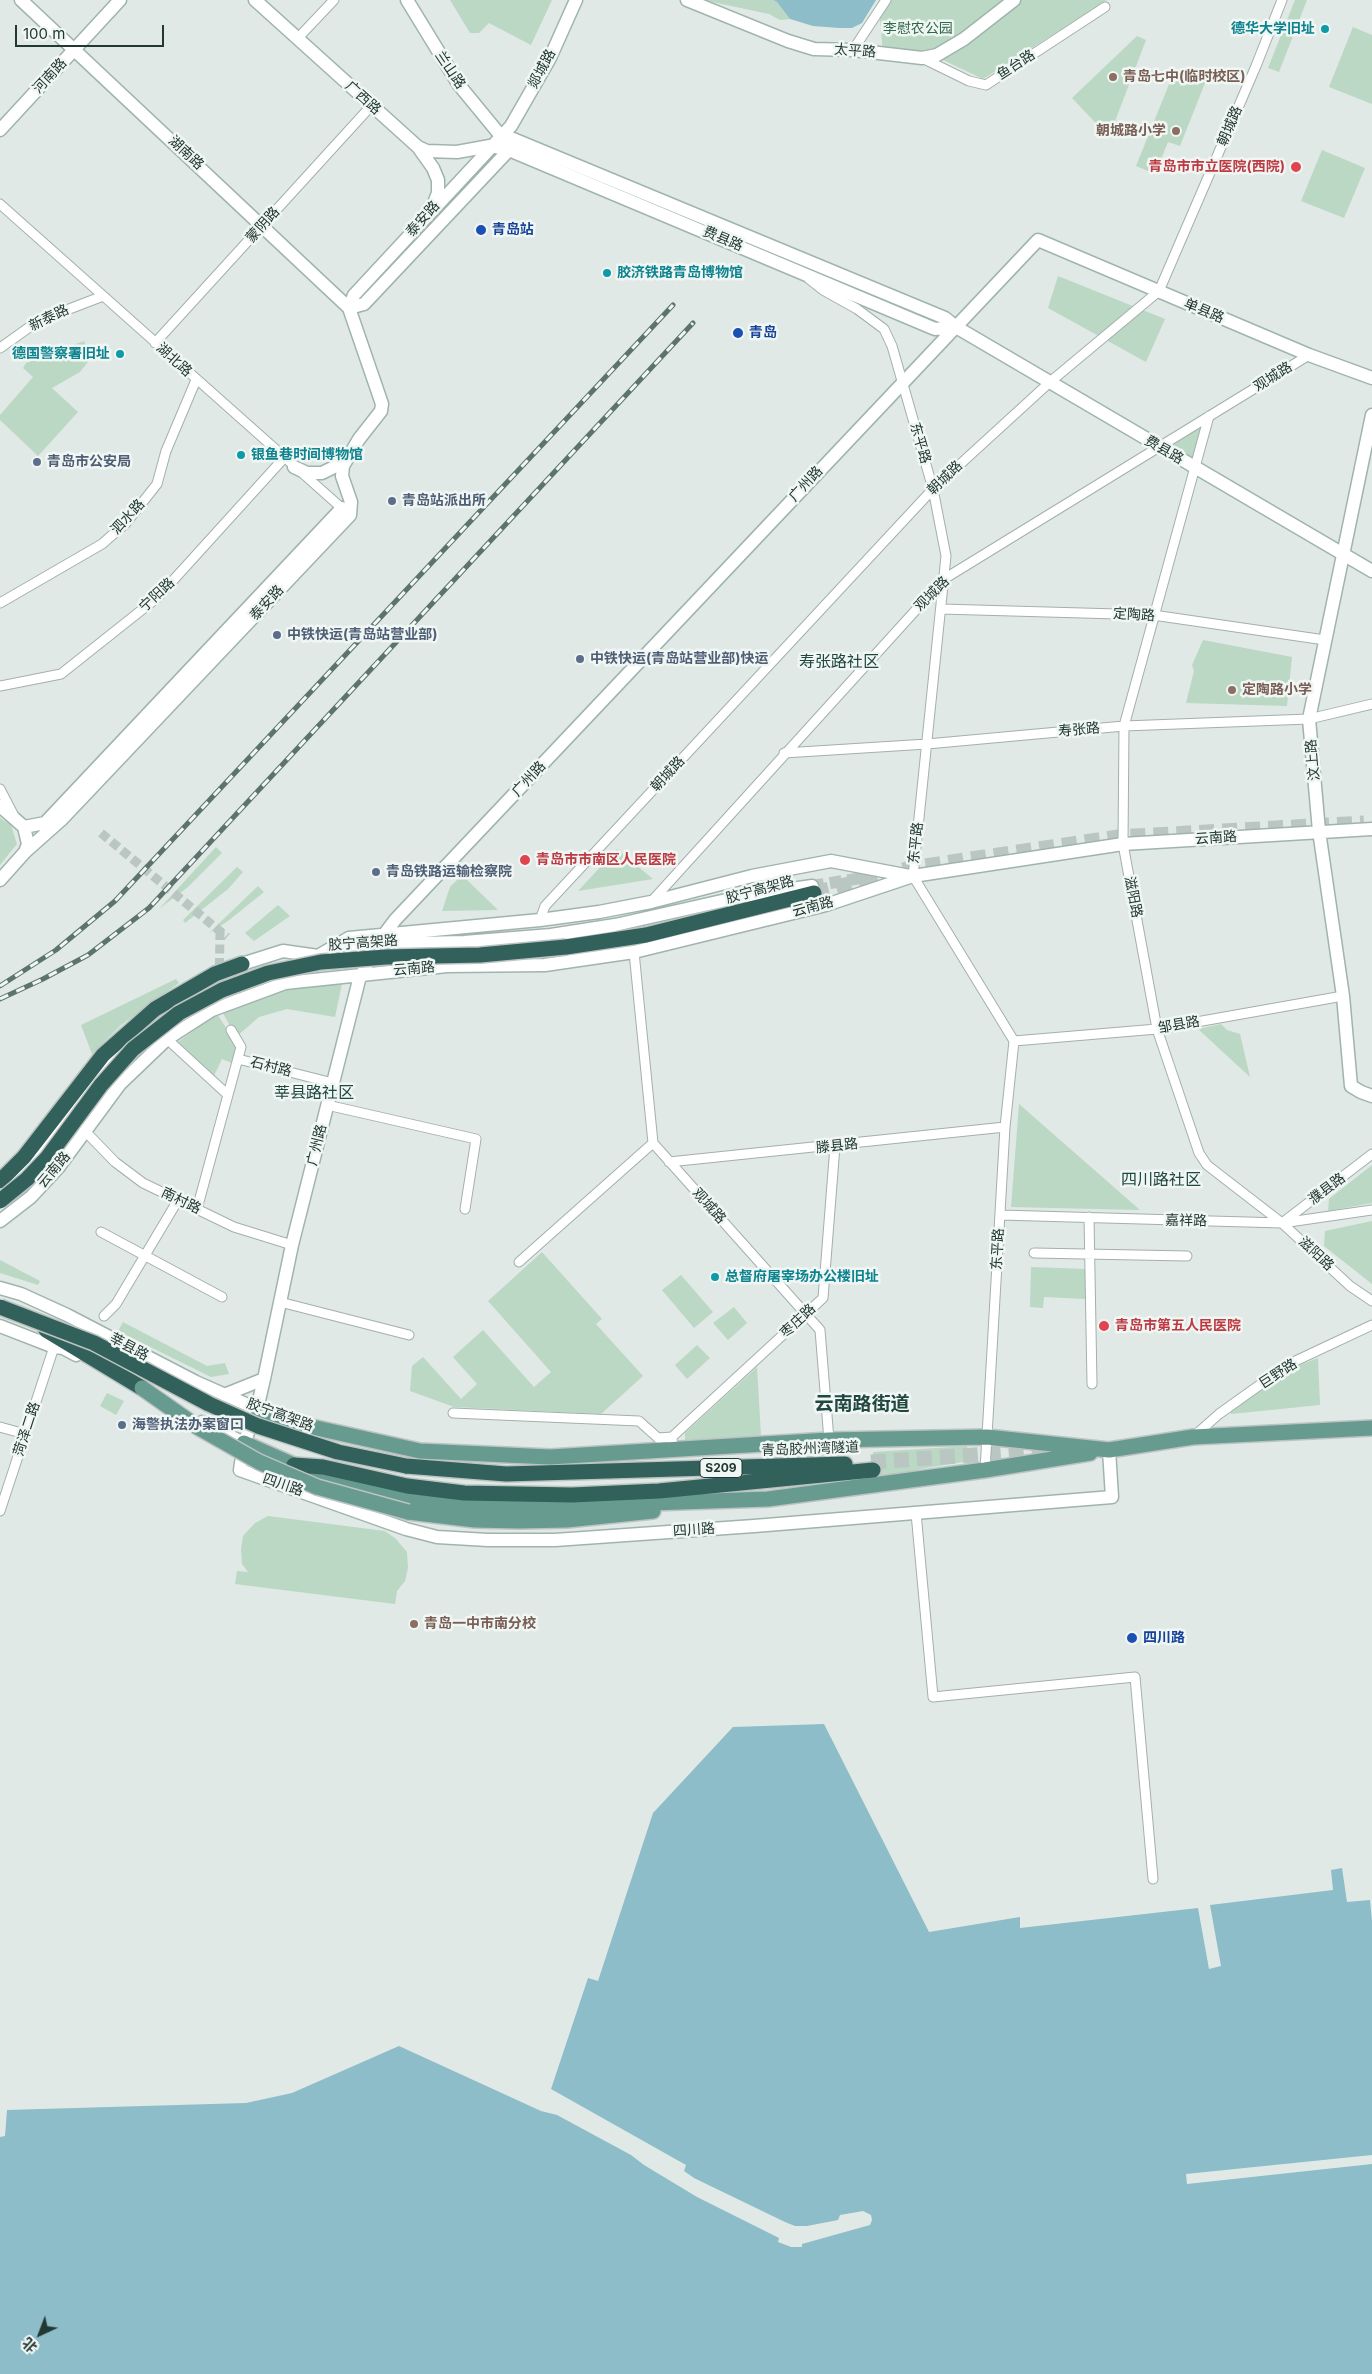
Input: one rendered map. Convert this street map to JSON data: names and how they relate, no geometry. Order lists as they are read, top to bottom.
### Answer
{
  "streets": {
    "highway": ["胶宁高架路", "青岛胶州湾隧道", "S209"],
    "main road": [
      "太平路",
      "郯城路",
      "兰山路",
      "河南路",
      "广西路",
      "湖南路",
      "泰安路",
      "费县路",
      "单县路",
      "广州路",
      "汶上路",
      "云南路",
      "莘县路",
      "四川路"
    ],
    "street": [
      "鱼台路",
      "朝城路",
      "蒙阴路",
      "新泰路",
      "湖北路",
      "观城路",
      "东平路",
      "泗水路",
      "宁阳路",
      "定陶路",
      "寿张路",
      "滋阳路",
      "邹县路",
      "石村路",
      "滕县路",
      "濮县路",
      "南村路",
      "嘉祥路",
      "枣庄路",
      "巨野路",
      "菏泽二路"
    ]
  },
  "crossings": [
    ["太平路", "鱼台路"],
    ["郯城路", "兰山路"],
    ["郯城路", "泰安路"],
    ["郯城路", "费县路"],
    ["兰山路", "泰安路"],
    ["兰山路", "费县路"],
    ["河南路", "湖南路"],
    ["广西路", "泰安路"],
    ["广西路", "蒙阴路"],
    ["朝城路", "费县路"],
    ["朝城路", "单县路"],
    ["朝城路", "东平路"],
    ["朝城路", "云南路"],
    ["湖南路", "泰安路"],
    ["湖南路", "蒙阴路"],
    ["泰安路", "费县路"],
    ["泰安路", "湖北路"],
    ["蒙阴路", "湖北路"],
    ["费县路", "观城路"],
    ["费县路", "东平路"],
    ["费县路", "广州路"],
    ["费县路", "汶上路"],
    ["费县路", "滋阳路"],
    ["单县路", "观城路"],
    ["单县路", "广州路"],
    ["新泰路", "湖北路"],
    ["湖北路", "泗水路"],
    ["湖北路", "宁阳路"],
    ["观城路", "东平路"],
    ["观城路", "寿张路"],
    ["观城路", "云南路"],
    ["观城路", "滋阳路"],
    ["观城路", "滕县路"],
    ["观城路", "枣庄路"],
    ["东平路", "广州路"],
    ["东平路", "定陶路"],
    ["东平路", "寿张路"],
    ["东平路", "云南路"],
    ["东平路", "邹县路"],
    ["东平路", "滕县路"],
    ["东平路", "嘉祥路"],
    ["东平路", "四川路"],
    ["广州路", "云南路"],
    ["广州路", "石村路"],
    ["广州路", "南村路"],
    ["广州路", "莘县路"],
    ["广州路", "四川路"],
    ["定陶路", "汶上路"],
    ["定陶路", "滋阳路"],
    ["寿张路", "汶上路"],
    ["寿张路", "滋阳路"],
    ["汶上路", "云南路"],
    ["汶上路", "邹县路"],
    ["云南路", "滋阳路"],
    ["云南路", "南村路"],
    ["胶宁高架路", "青岛胶州湾隧道"],
    ["滋阳路", "邹县路"],
    ["滋阳路", "濮县路"],
    ["滋阳路", "嘉祥路"],
    ["滕县路", "枣庄路"],
    ["濮县路", "嘉祥路"],
    ["青岛胶州湾隧道", "四川路"]
  ],
  "districts": [
    "寿张路社区",
    "莘县路社区",
    "四川路社区",
    "云南路街道"
  ],
  "parks": ["李慰农公园"],
  "places": [
    "德华大学旧址",
    "青岛七中(临时校区)",
    "朝城路小学",
    "青岛市市立医院(西院)",
    "青岛站",
    "胶济铁路青岛博物馆",
    "青岛",
    "德国警察署旧址",
    "银鱼巷时间博物馆",
    "青岛市公安局",
    "青岛站派出所",
    "中铁快运(青岛站营业部)",
    "中铁快运(青岛站营业部)快运",
    "定陶路小学",
    "青岛市市南区人民医院",
    "青岛铁路运输检察院",
    "总督府屠宰场办公楼旧址",
    "青岛市第五人民医院",
    "海警执法办案窗口",
    "青岛一中市南分校",
    "四川路"
  ],
  "scale_bar": "100 m",
  "north": "bottom left"
}
